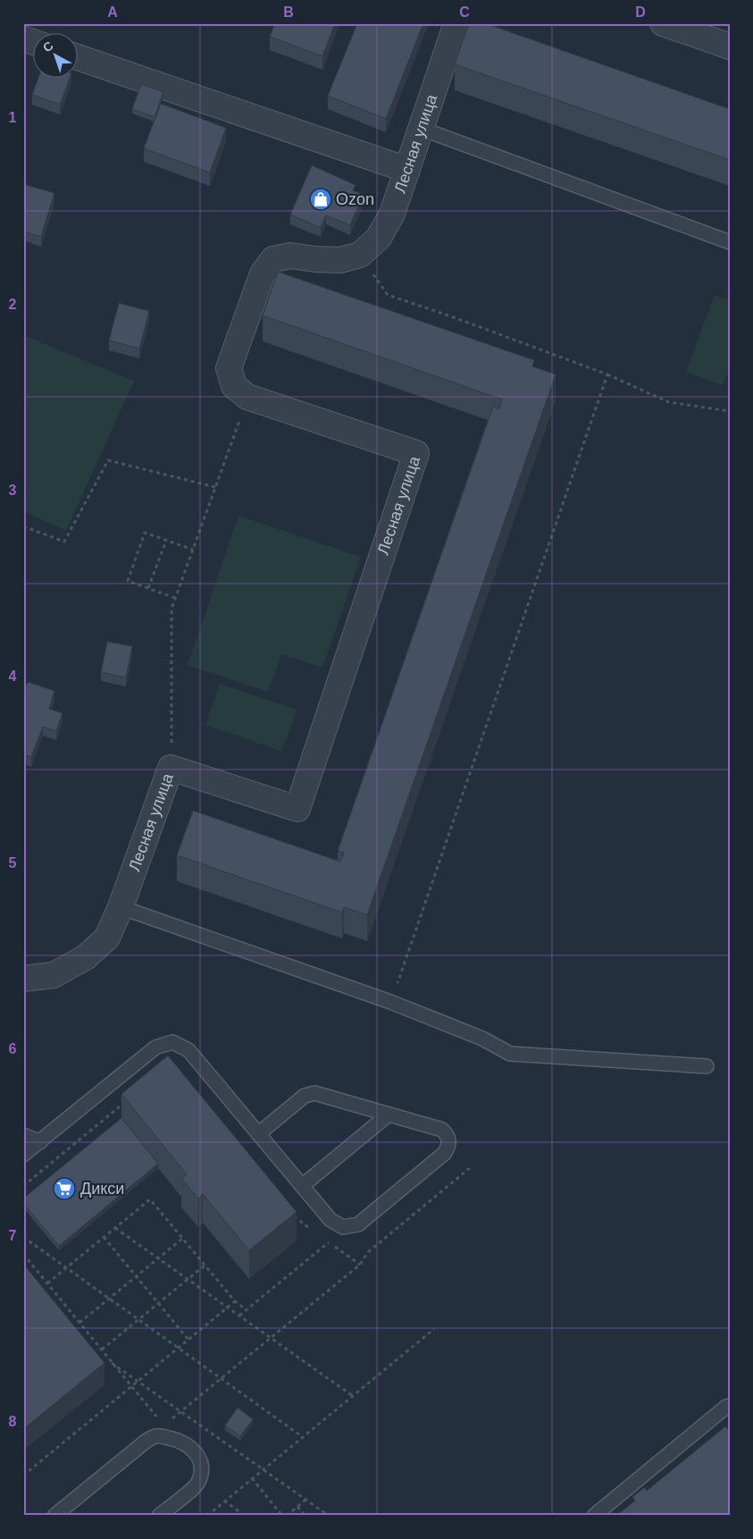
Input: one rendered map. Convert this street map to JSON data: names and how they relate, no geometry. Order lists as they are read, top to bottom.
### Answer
{
  "streets": {
    "street": ["Лесная улица"]
  },
  "places": {
    "shop": ["Ozon"],
    "supermarket": ["Дикси"]
  },
  "north": "top left",
  "grid": {
    "columns": [
      "A",
      "B",
      "C",
      "D"
    ],
    "rows": [
      "1",
      "2",
      "3",
      "4",
      "5",
      "6",
      "7",
      "8"
    ]
  }
}
